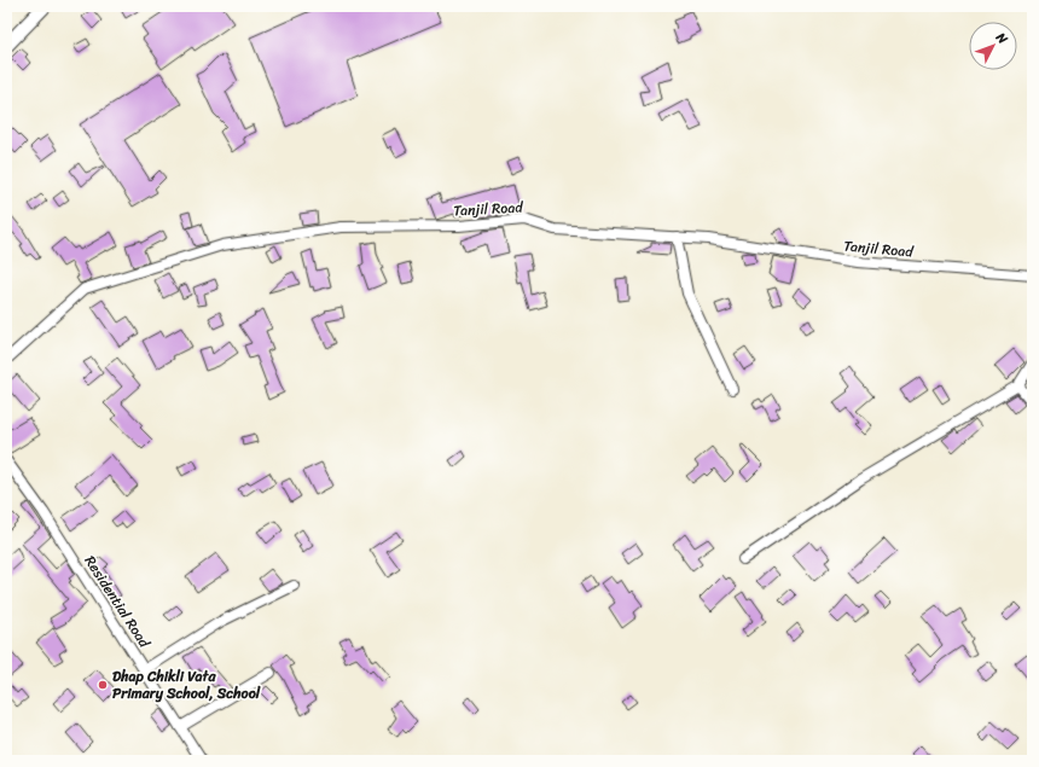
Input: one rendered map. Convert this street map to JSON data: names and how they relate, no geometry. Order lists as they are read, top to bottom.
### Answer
{
  "streets": {
    "street": ["Tanjil Road", "Residential Road"]
  },
  "places": ["Dhap Chikli Vata Primary School, School"],
  "north": "top right"
}
